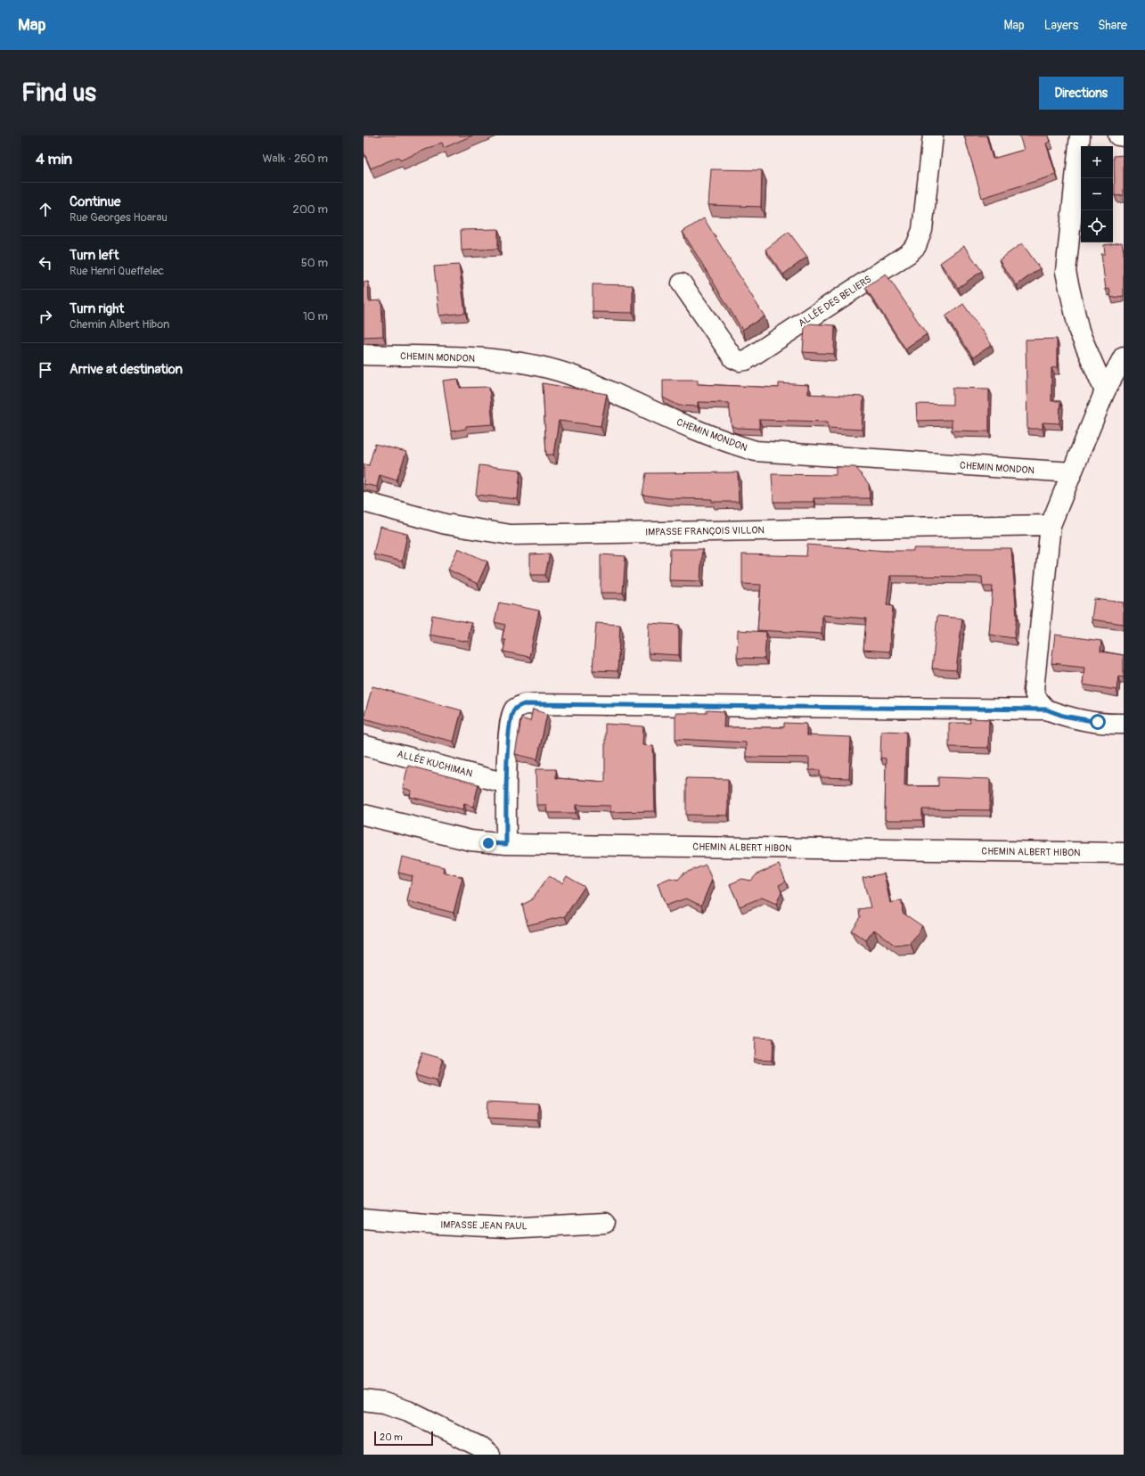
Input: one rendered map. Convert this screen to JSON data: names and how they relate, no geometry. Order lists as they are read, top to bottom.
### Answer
{
  "streets": {
    "street": [
      "ALLÉE DES BELIERS",
      "CHEMIN MONDON",
      "IMPASSE FRANÇOIS VILLON",
      "ALLÉE KUCHIMAN",
      "CHEMIN ALBERT HIBON",
      "IMPASSE JEAN PAUL"
    ]
  },
  "scale_bar": "20 m",
  "page": {
    "header": "Map",
    "nav": ["Map", "Layers", "Share"],
    "buttons": "Directions",
    "title": "Find us",
    "heading": ["4 min", "Walk · 260 m"],
    "map_buttons": ["+", "−"],
    "list": [
      ["Continue", "Rue Georges Hoarau", "200 m"],
      ["Turn left", "Rue Henri Queffelec", "50 m"],
      ["Turn right", "Chemin Albert Hibon", "10 m"],
      "Arrive at destination"
    ],
    "scale": "20 m"
  }
}
